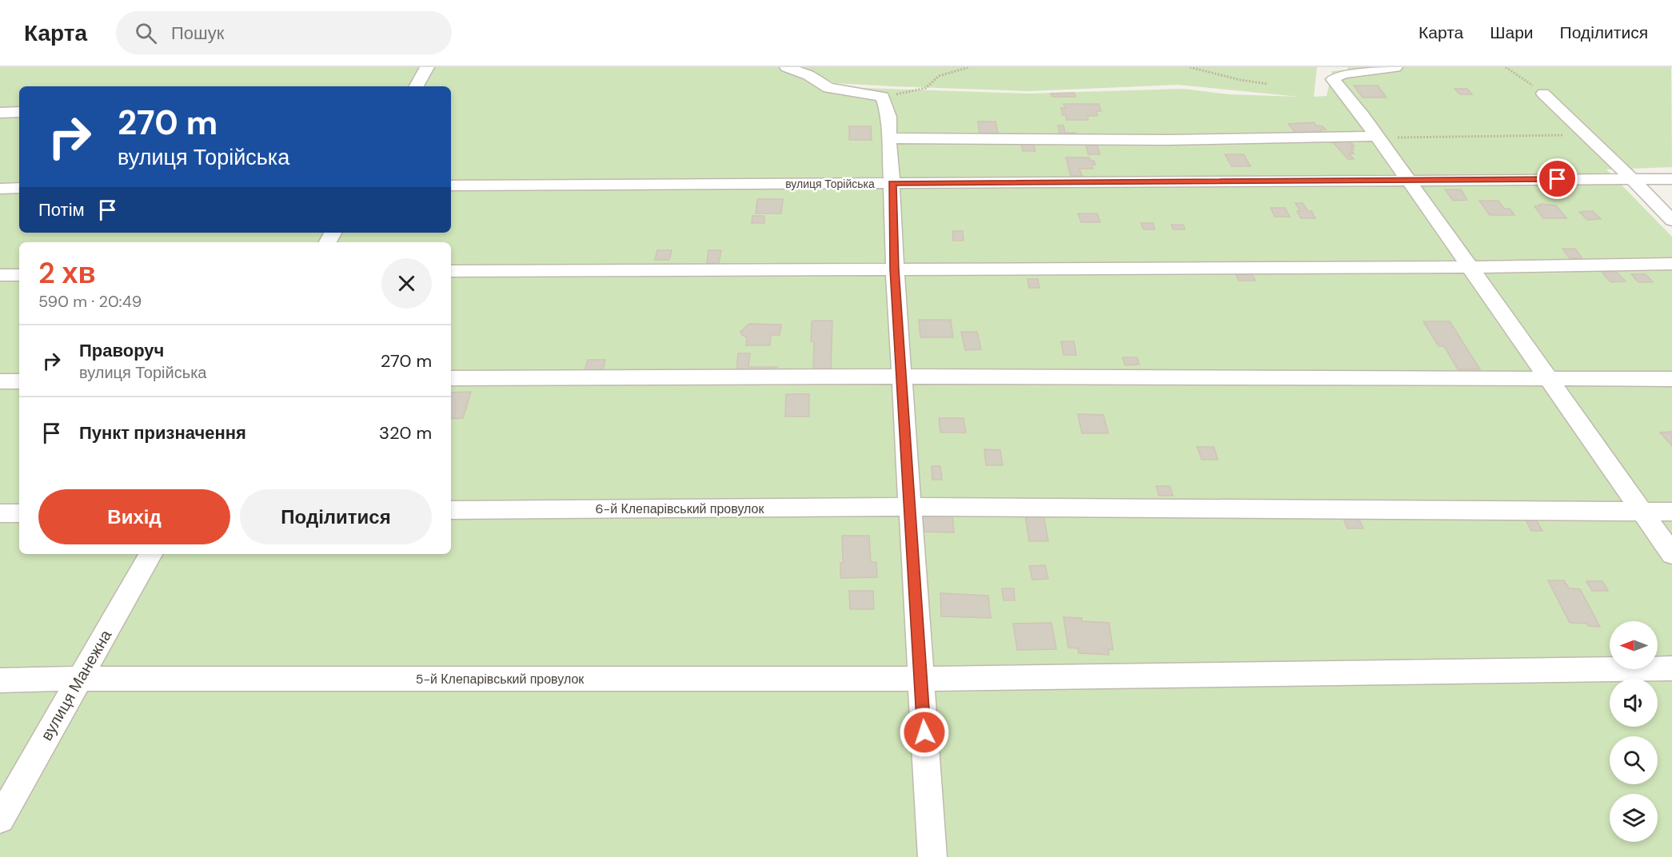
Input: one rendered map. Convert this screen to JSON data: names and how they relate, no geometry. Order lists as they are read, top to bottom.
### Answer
{
  "streets": {
    "street": [
      "вулиця Торійська",
      "6-й Клепарівський провулок",
      "5-й Клепарівський провулок",
      "вулиця Манежна"
    ]
  },
  "crossings": [
    ["5-й Клепарівський провулок", "вулиця Манежна"]
  ],
  "north": "left",
  "page": {
    "header": "Карта",
    "search": "Пошук",
    "nav": ["Карта", "Шари", "Поділитися"],
    "turn": ["270 m", "вулиця Торійська"],
    "then": "Потім",
    "heading": ["2 хв", "590 m · 20:49"],
    "list": [
      {
        "name": "Праворуч",
        "note": "вулиця Торійська",
        "value": "270 m"
      },
      {
        "name": "Пункт призначення",
        "value": "320 m"
      }
    ],
    "buttons": ["Вихід", "Поділитися"]
  }
}
